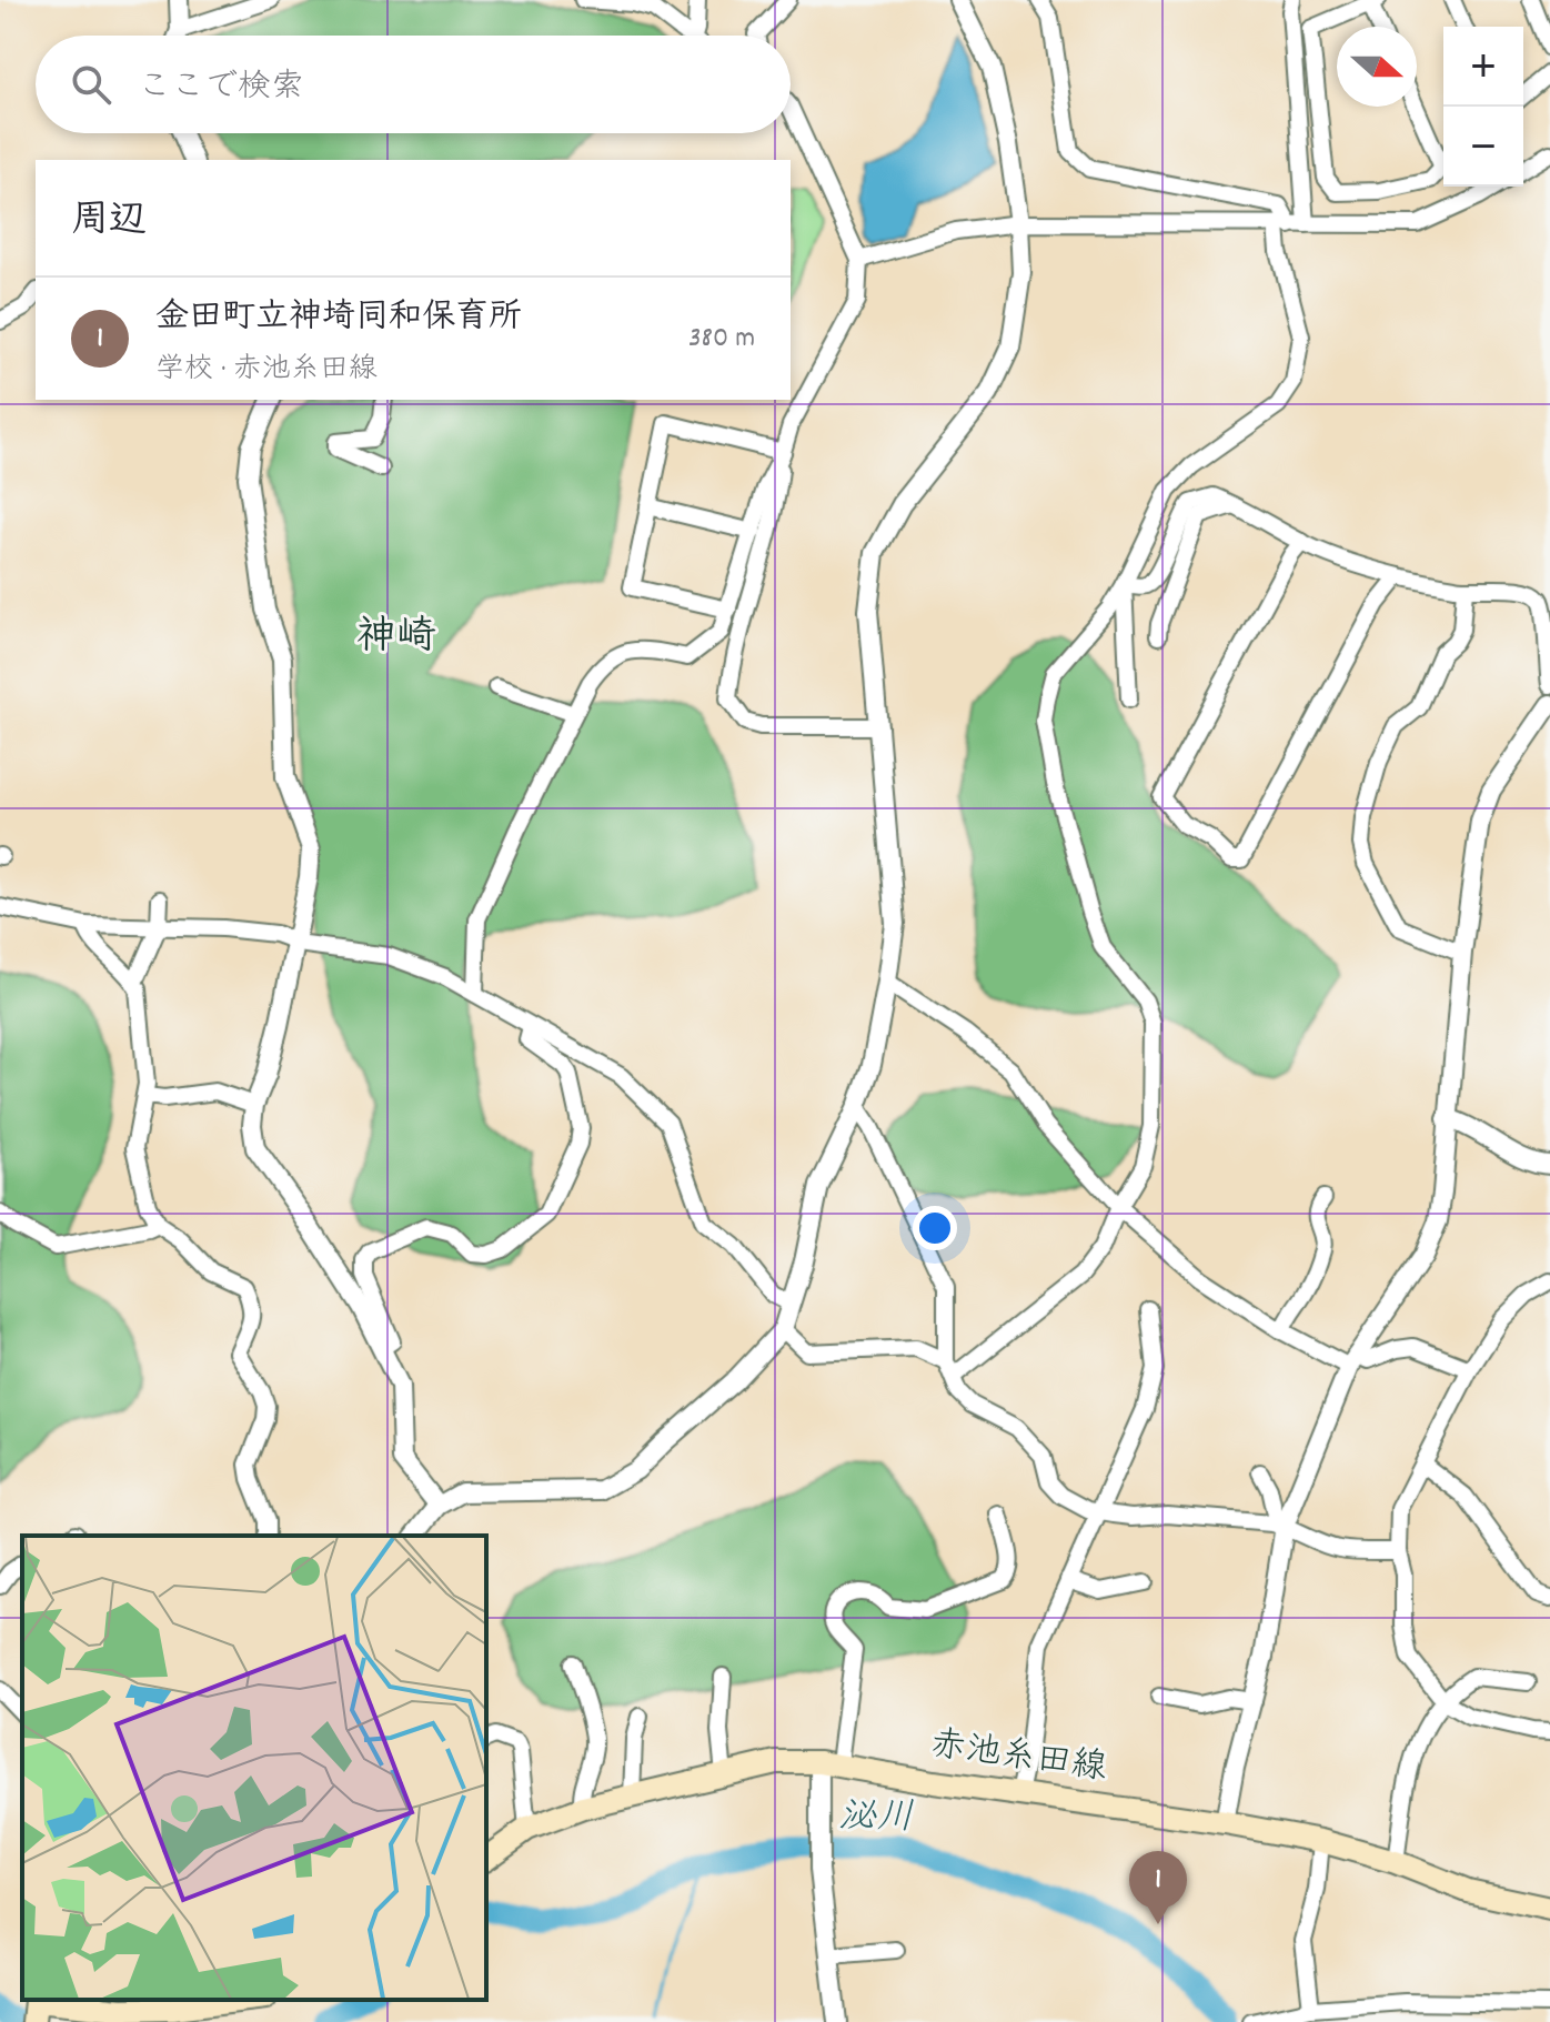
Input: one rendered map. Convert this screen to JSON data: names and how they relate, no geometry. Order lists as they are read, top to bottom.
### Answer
{
  "streets": {
    "main road": ["赤池糸田線"]
  },
  "districts": ["神崎"],
  "water": ["泌川"],
  "north": "right",
  "page": {
    "map_buttons": ["+", "−"],
    "search": "ここで検索",
    "heading": "周辺",
    "list": [
      {
        "mark": "1",
        "name": "金田町立神埼同和保育所",
        "note": "学校 · 赤池糸田線",
        "value": "380 m"
      }
    ],
    "pins": "1"
  }
}
